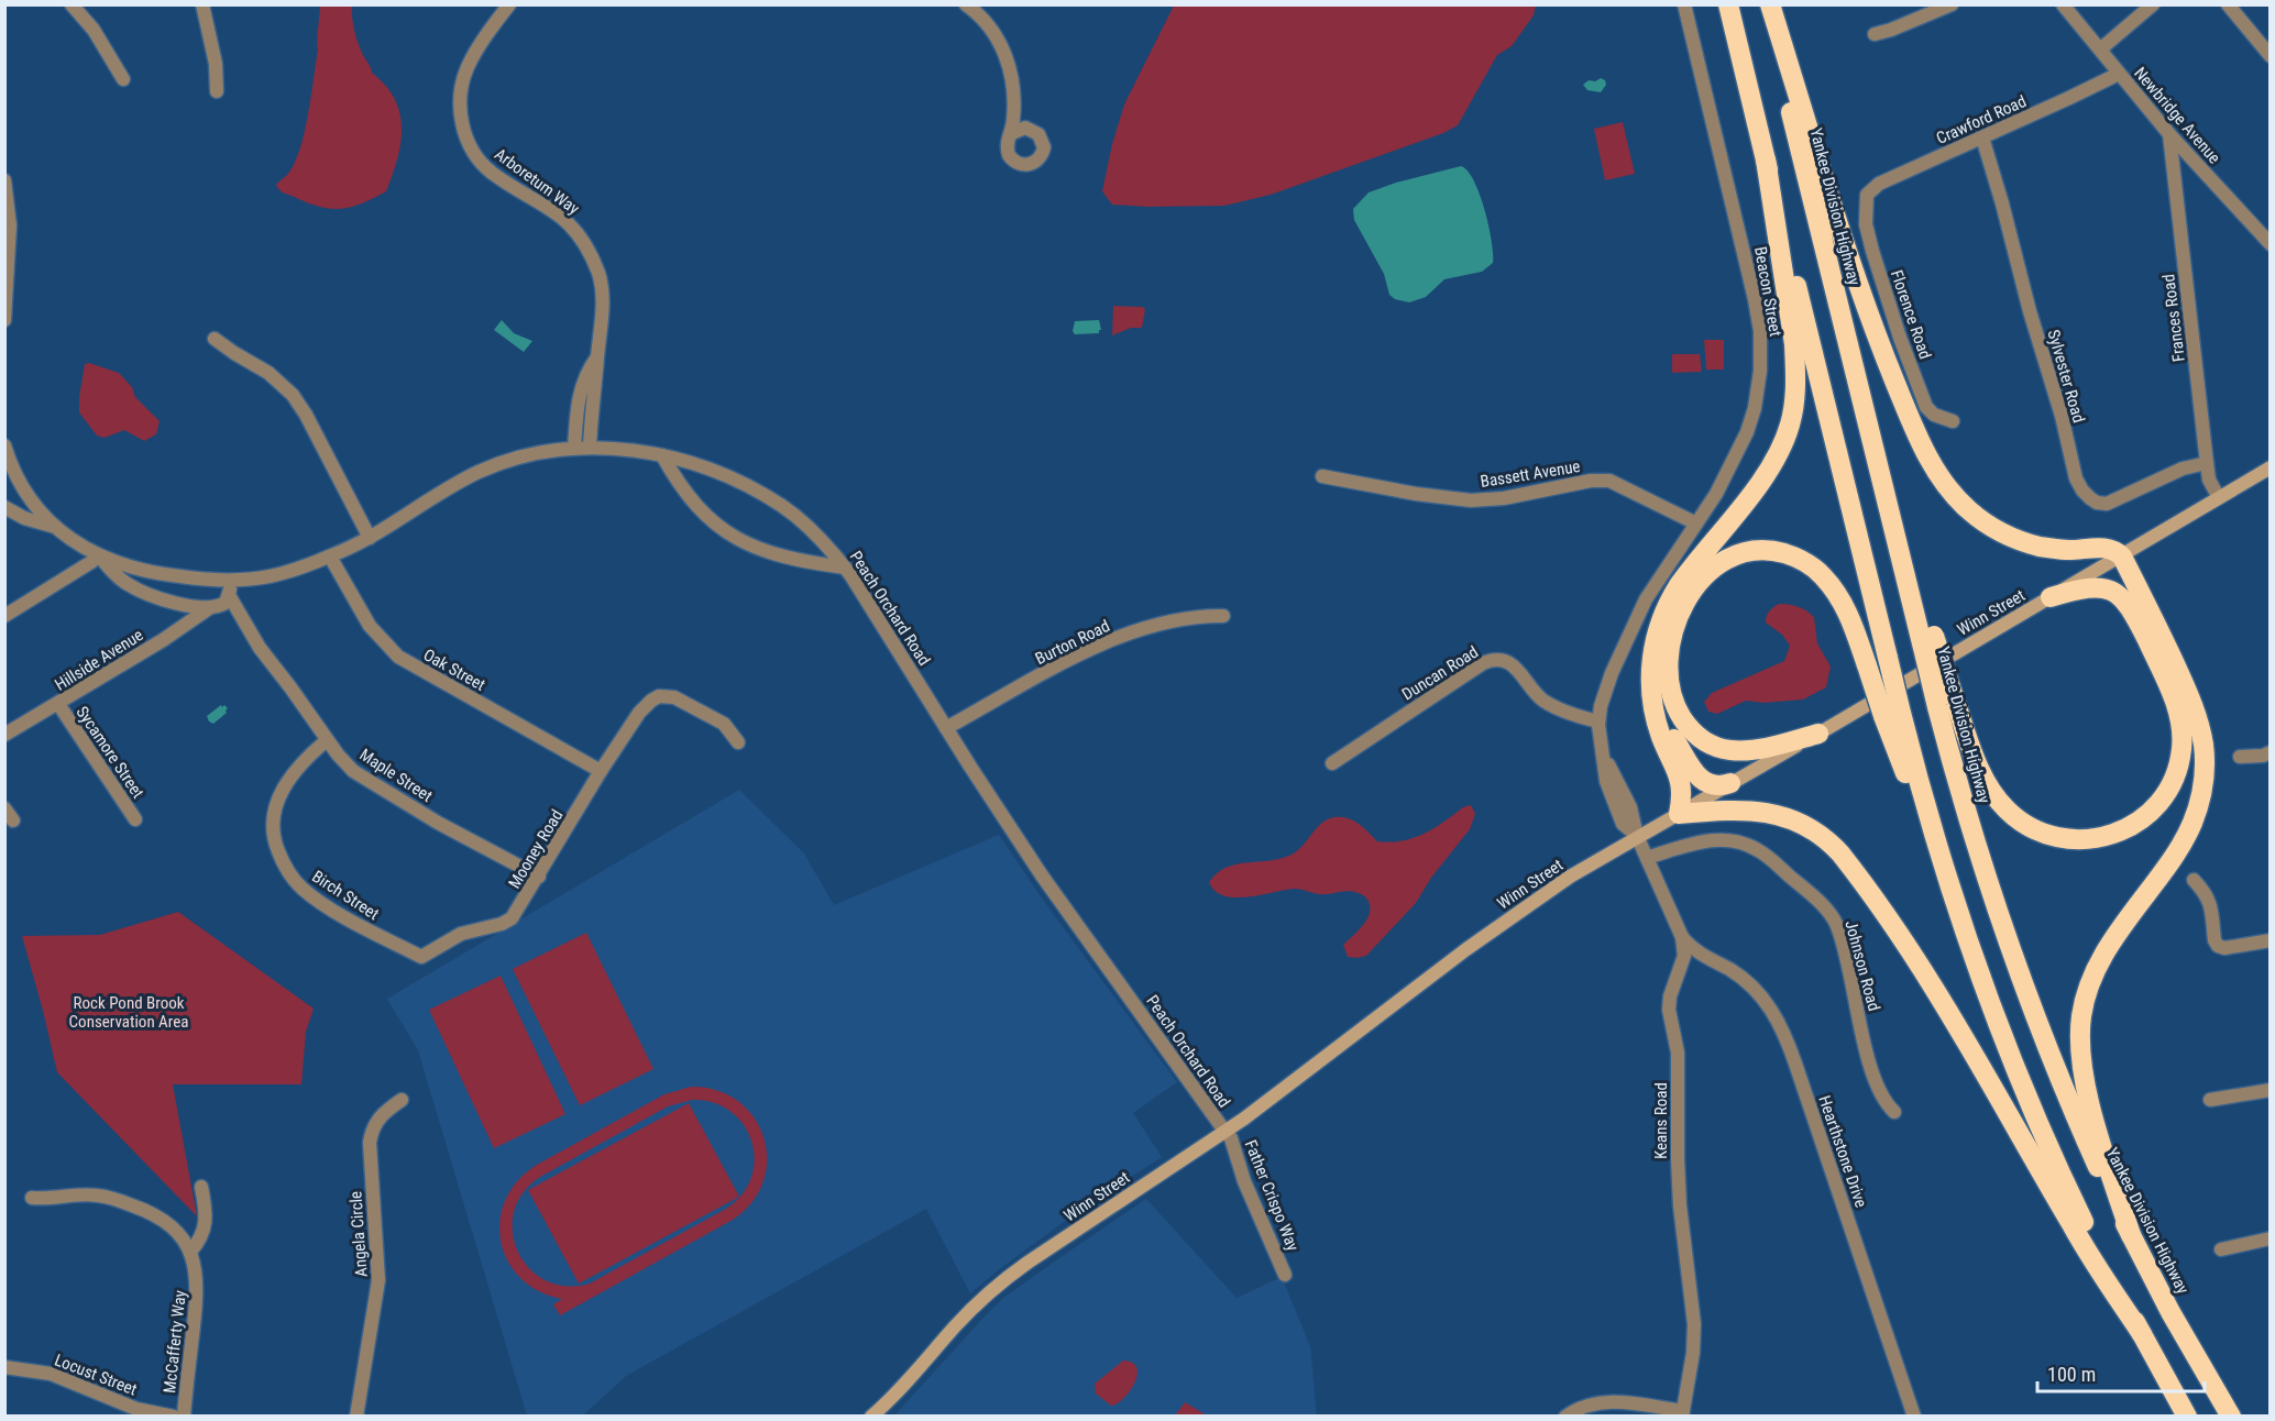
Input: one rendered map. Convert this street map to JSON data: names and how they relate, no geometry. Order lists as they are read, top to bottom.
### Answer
{
  "streets": {
    "highway": ["Yankee Division Highway"],
    "main road": ["Winn Street"],
    "street": [
      "Newbridge Avenue",
      "Crawford Road",
      "Arboretum Way",
      "Beacon Street",
      "Florence Road",
      "Frances Road",
      "Sylvester Road",
      "Bassett Avenue",
      "Peach Orchard Road",
      "Burton Road",
      "Hillside Avenue",
      "Oak Street",
      "Duncan Road",
      "Sycamore Street",
      "Maple Street",
      "Mooney Road",
      "Birch Street",
      "Johnson Road",
      "Keans Road",
      "Hearthstone Drive",
      "Father Crispo Way",
      "Angela Circle",
      "McCafferty Way",
      "Locust Street"
    ]
  },
  "crossings": [
    ["Newbridge Avenue", "Crawford Road"],
    ["Newbridge Avenue", "Frances Road"],
    ["Crawford Road", "Florence Road"],
    ["Crawford Road", "Sylvester Road"],
    ["Arboretum Way", "Peach Orchard Road"],
    ["Beacon Street", "Bassett Avenue"],
    ["Beacon Street", "Winn Street"],
    ["Beacon Street", "Duncan Road"],
    ["Beacon Street", "Keans Road"],
    ["Frances Road", "Sylvester Road"],
    ["Frances Road", "Winn Street"],
    ["Peach Orchard Road", "Winn Street"],
    ["Peach Orchard Road", "Burton Road"],
    ["Peach Orchard Road", "Hillside Avenue"],
    ["Peach Orchard Road", "Oak Street"],
    ["Peach Orchard Road", "Father Crispo Way"],
    ["Winn Street", "Keans Road"],
    ["Winn Street", "Father Crispo Way"],
    ["Hillside Avenue", "Sycamore Street"],
    ["Oak Street", "Mooney Road"],
    ["Maple Street", "Mooney Road"],
    ["Maple Street", "Birch Street"],
    ["Mooney Road", "Birch Street"],
    ["Johnson Road", "Keans Road"],
    ["Keans Road", "Hearthstone Drive"]
  ],
  "parks": ["Rock Pond Brook Conservation Area"],
  "scale_bar": "100 m"
}
